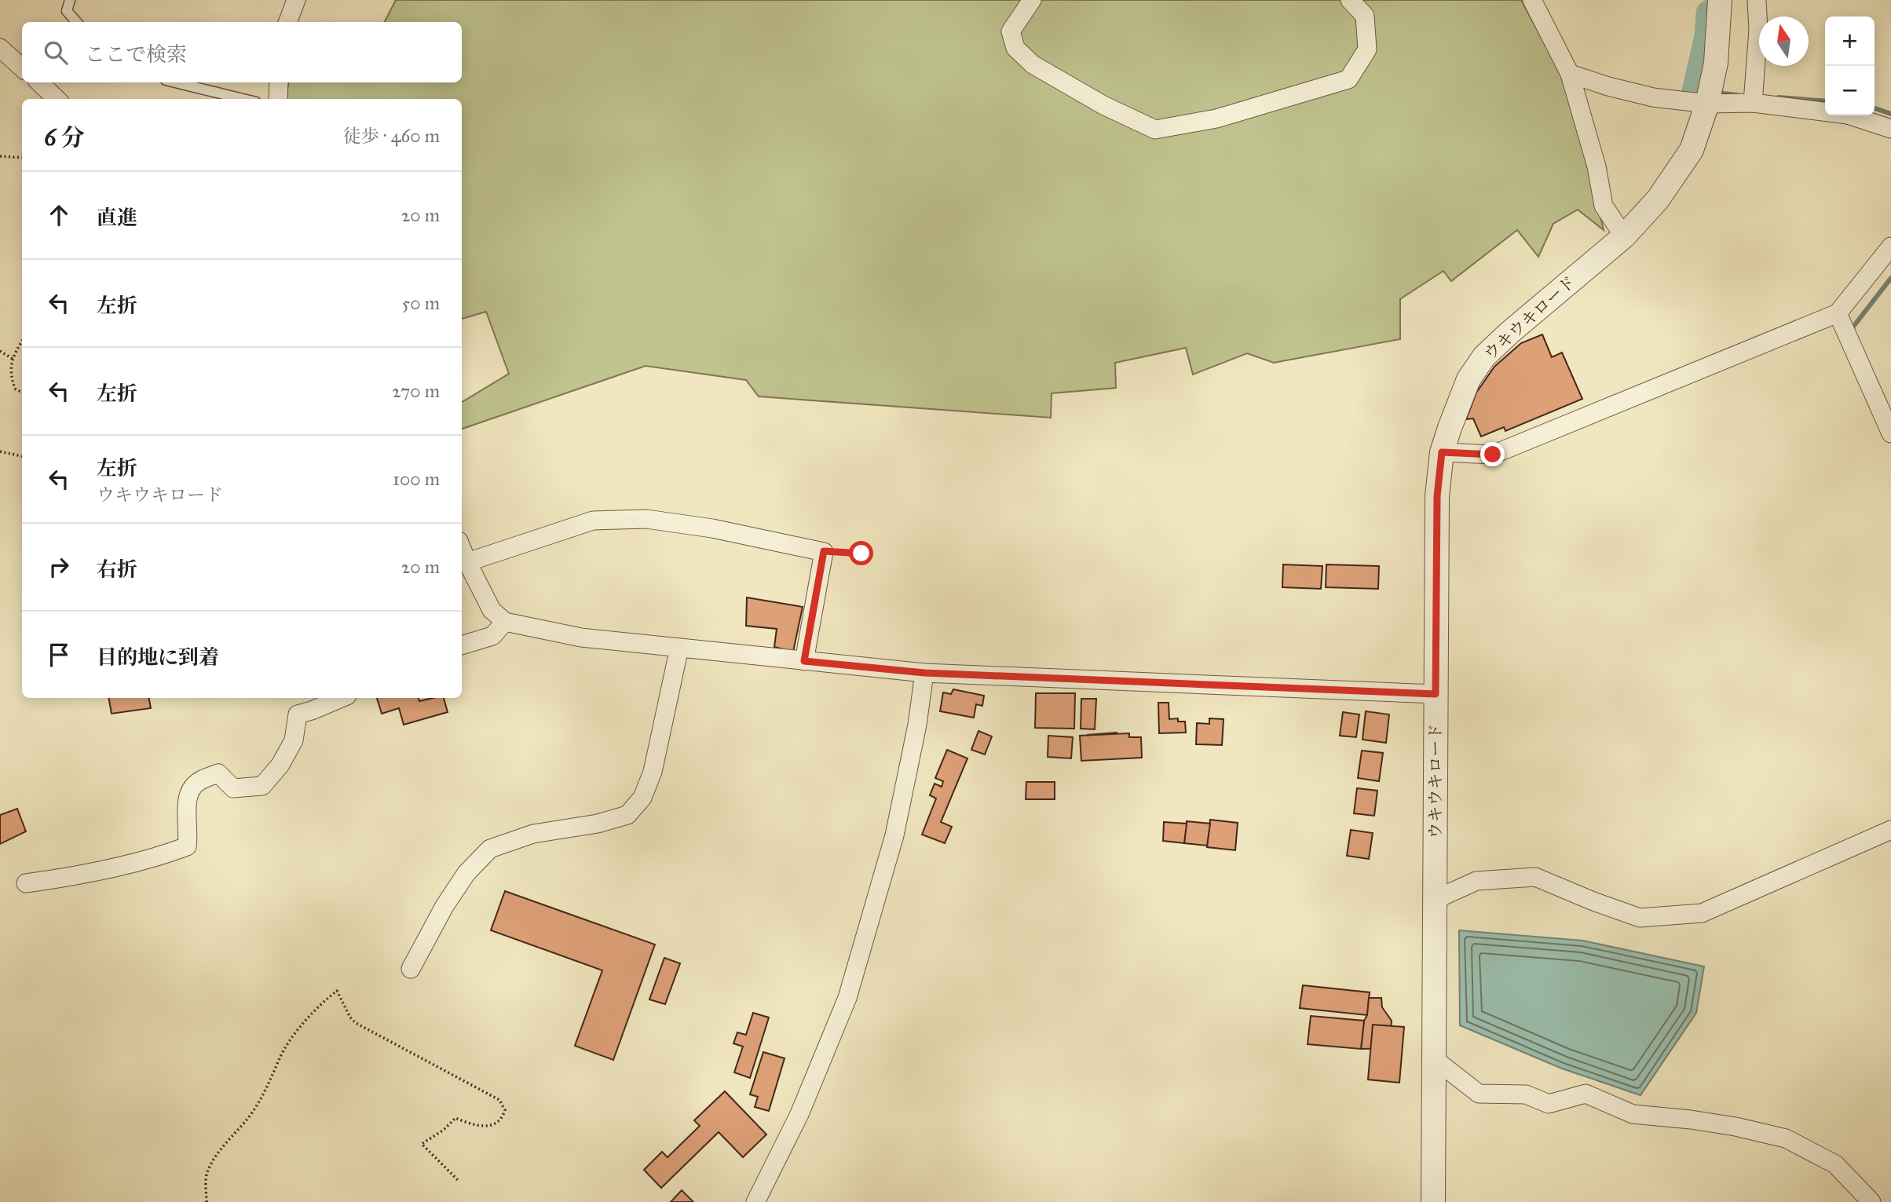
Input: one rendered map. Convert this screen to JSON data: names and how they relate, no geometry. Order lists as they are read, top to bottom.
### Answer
{
  "streets": {
    "street": ["ウキウキロード"]
  },
  "north": "top",
  "page": {
    "map_buttons": ["+", "−"],
    "search": "ここで検索",
    "heading": ["6 分", "徒歩 · 460 m"],
    "list": [
      ["直進", "20 m"],
      ["左折", "50 m"],
      ["左折", "270 m"],
      ["左折", "ウキウキロード", "100 m"],
      ["右折", "20 m"],
      "目的地に到着"
    ]
  }
}
